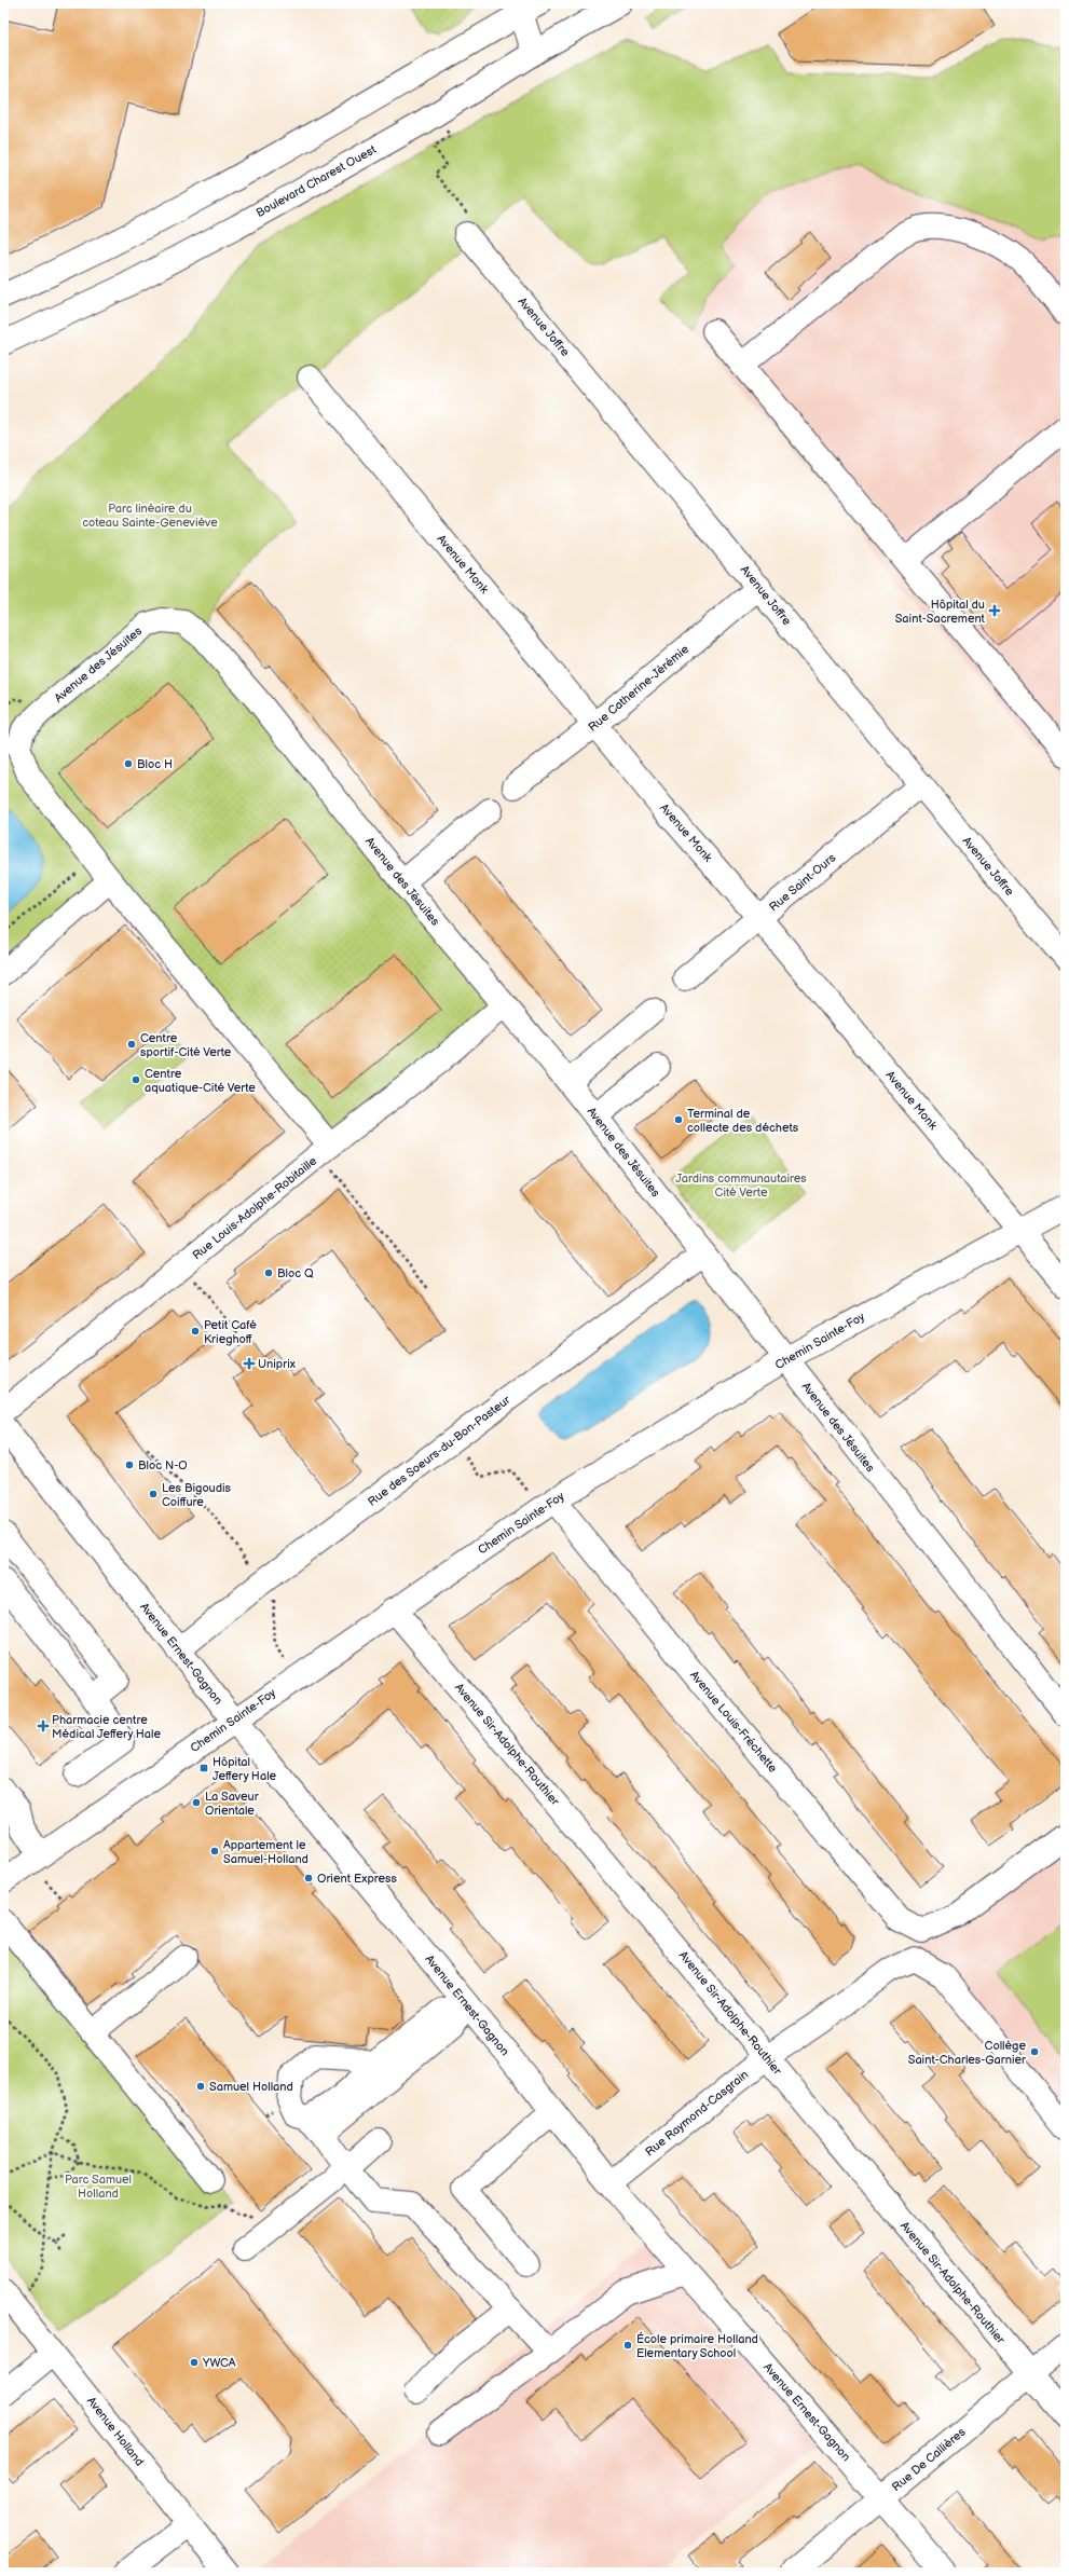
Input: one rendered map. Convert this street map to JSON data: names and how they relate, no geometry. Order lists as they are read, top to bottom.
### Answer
{
  "streets": {
    "street": [
      "Boulevard Charest Ouest",
      "Avenue Joffre",
      "Avenue Monk",
      "Avenue des Jésuites",
      "Rue Catherine-Jérémie",
      "Rue Saint-Ours",
      "Rue Louis-Adolphe-Robitaille",
      "Chemin Sainte-Foy",
      "Rue des Soeurs-du-Bon-Pasteur",
      "Avenue Ernest-Gagnon",
      "Avenue Louis-Fréchette",
      "Avenue Sir-Adolphe-Routhier",
      "Rue Raymond-Casgrain",
      "Avenue Holland",
      "Rue De Callières"
    ]
  },
  "crossings": [
    ["Avenue Joffre", "Rue Catherine-Jérémie"],
    ["Avenue Joffre", "Rue Saint-Ours"],
    ["Avenue Monk", "Rue Catherine-Jérémie"],
    ["Avenue Monk", "Rue Saint-Ours"],
    ["Avenue Monk", "Chemin Sainte-Foy"],
    ["Avenue des Jésuites", "Rue Louis-Adolphe-Robitaille"],
    ["Avenue des Jésuites", "Chemin Sainte-Foy"],
    ["Avenue des Jésuites", "Rue des Soeurs-du-Bon-Pasteur"],
    ["Chemin Sainte-Foy", "Avenue Ernest-Gagnon"],
    ["Chemin Sainte-Foy", "Avenue Louis-Fréchette"],
    ["Chemin Sainte-Foy", "Avenue Sir-Adolphe-Routhier"],
    ["Rue des Soeurs-du-Bon-Pasteur", "Avenue Ernest-Gagnon"],
    ["Avenue Ernest-Gagnon", "Rue Raymond-Casgrain"],
    ["Avenue Ernest-Gagnon", "Rue De Callières"],
    ["Avenue Sir-Adolphe-Routhier", "Rue Raymond-Casgrain"],
    ["Avenue Sir-Adolphe-Routhier", "Rue De Callières"]
  ],
  "parks": ["Parc linéaire du coteau Sainte-Geneviève", "Jardins communautaires Cité Verte", "Parc Samuel Holland"],
  "places": {
    "health": ["Hôpital du Saint-Sacrement", "Uniprix", "Pharmacie centre Médical Jeffery Hale"],
    "other": [
      "Bloc H",
      "Centre sportif-Cité Verte",
      "Centre aquatique-Cité Verte",
      "Terminal de collecte des déchets",
      "Bloc Q",
      "Petit Café Krieghoff",
      "Bloc N-O",
      "Les Bigoudis Coiffure",
      "La Saveur Orientale",
      "Appartement le Samuel-Holland",
      "Orient Express",
      "Collège Saint-Charles-Garnier",
      "Samuel Holland",
      "École primaire Holland Elementary School",
      "YWCA"
    ],
    "transit": ["Hôpital Jeffery Hale"]
  }
}
